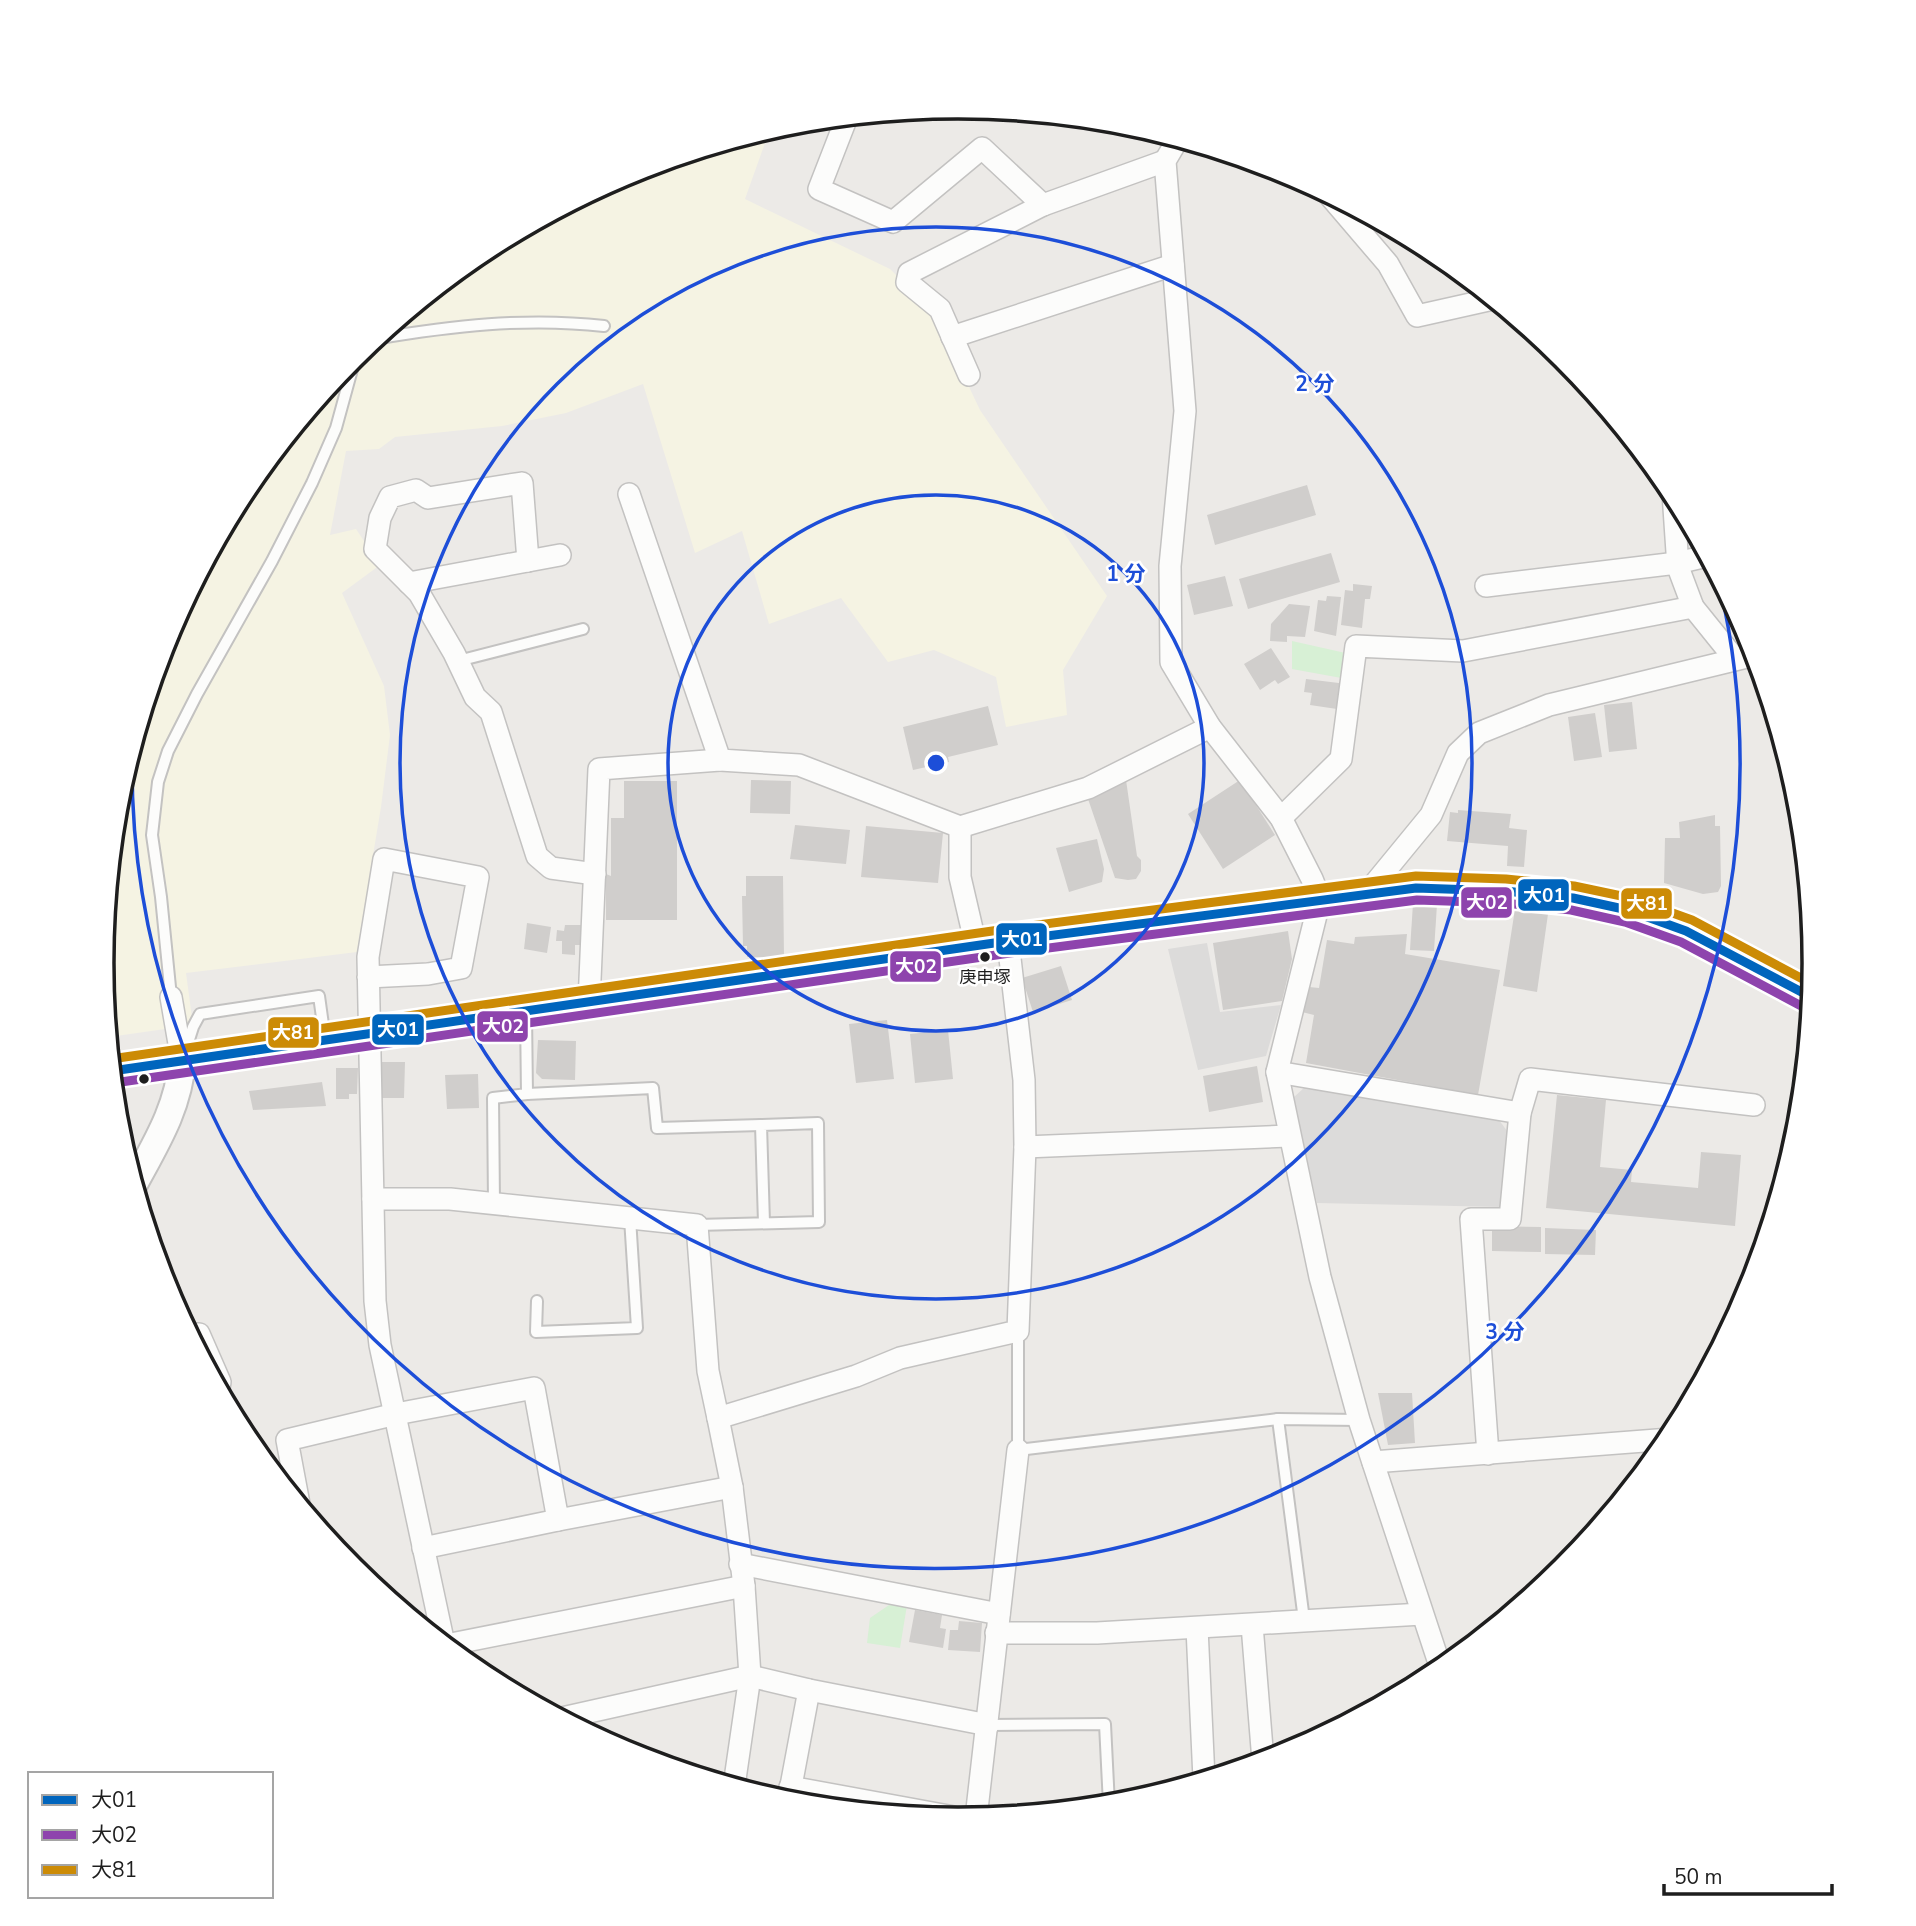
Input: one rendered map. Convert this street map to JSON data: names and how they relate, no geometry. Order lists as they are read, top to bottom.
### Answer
{
  "places": ["庚申塚"],
  "lines": ["transit line 大81", "transit line 大01", "transit line 大02"],
  "legend": ["大01", "大02", "大81"],
  "scale_bar": "50 m",
  "rings": ["2 分", "1 分", "3 分"]
}
